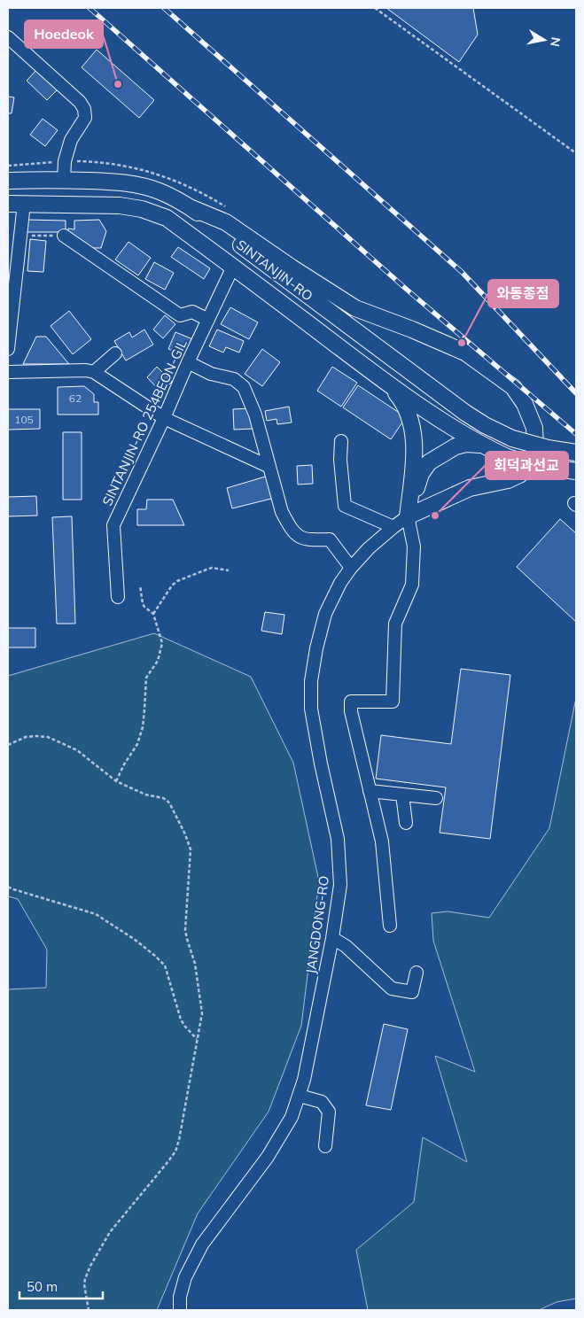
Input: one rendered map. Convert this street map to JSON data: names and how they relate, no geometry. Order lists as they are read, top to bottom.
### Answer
{
  "streets": {
    "main road": ["SINTANJIN-RO"],
    "street": ["SINTANJIN-RO 254BEON-GIL", "JANGDONG-RO"]
  },
  "crossings": [
    ["SINTANJIN-RO", "SINTANJIN-RO 254BEON-GIL"]
  ],
  "places": ["Hoedeok", "와동종점", "회덕과선교"],
  "house_numbers": ["62", "105"],
  "scale_bar": "50 m",
  "north": "right"
}
